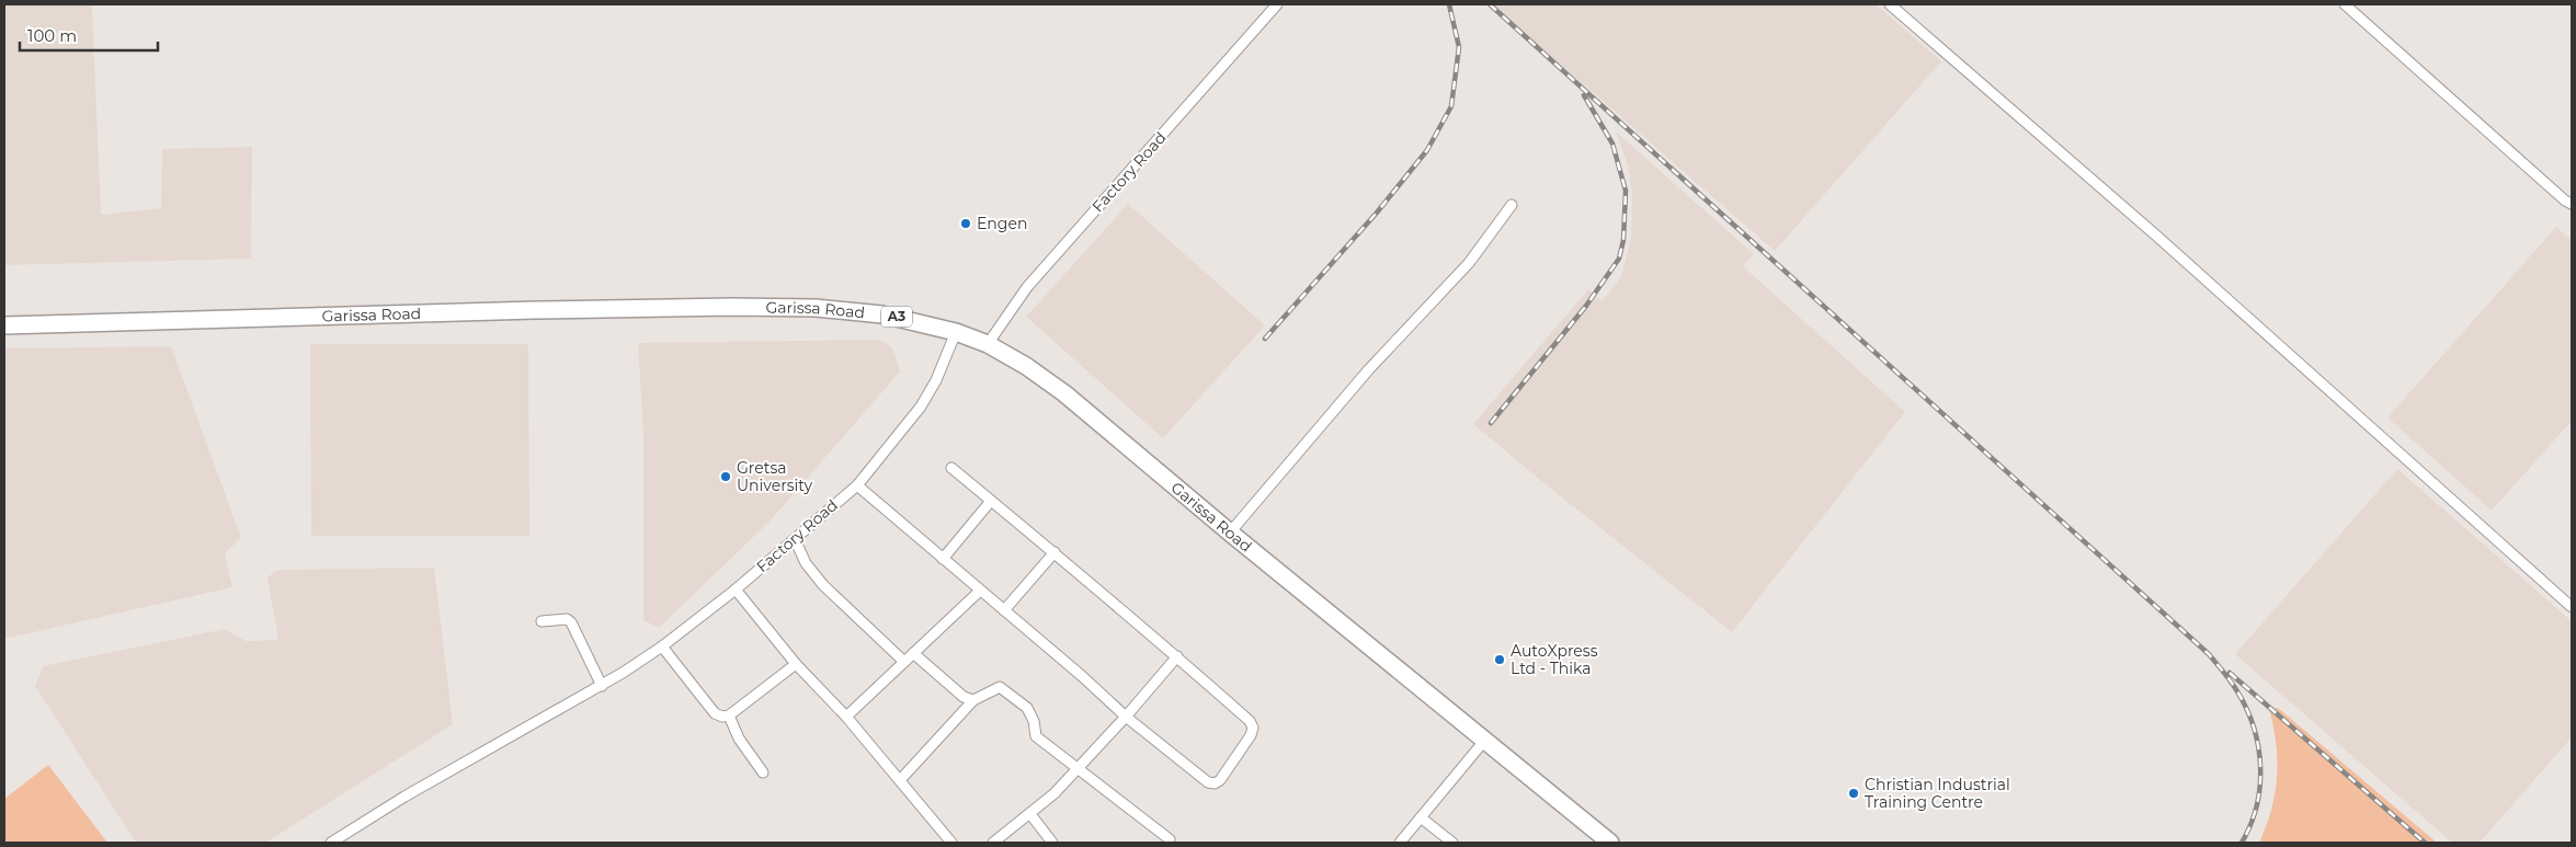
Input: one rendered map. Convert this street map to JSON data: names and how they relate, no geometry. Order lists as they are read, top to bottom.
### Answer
{
  "streets": {
    "highway": ["Garissa Road", "A3"],
    "street": ["Factory Road"]
  },
  "crossings": [
    ["Factory Road", "Garissa Road"]
  ],
  "places": [
    "Engen",
    "Gretsa University",
    "AutoXpress Ltd - Thika",
    "Christian Industrial Training Centre"
  ],
  "scale_bar": "100 m"
}
